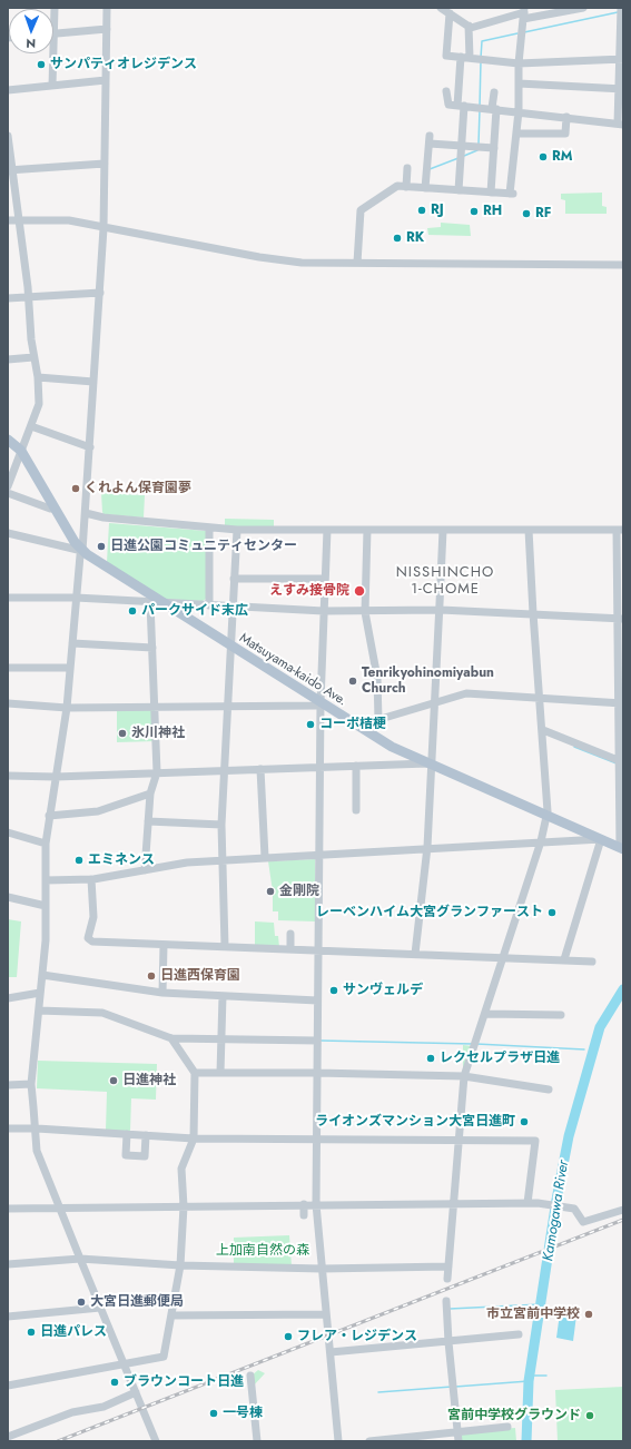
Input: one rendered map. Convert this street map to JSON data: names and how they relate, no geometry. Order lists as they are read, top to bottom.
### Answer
{
  "streets": {
    "main road": ["Matsuyama-kaido Ave."]
  },
  "districts": ["NISSHINCHO 1-CHOME"],
  "water": ["Kamogawa River"],
  "parks": ["上加南自然の森"],
  "places": [
    "サンパティオレジデンス",
    "RM",
    "RJ",
    "RH",
    "RF",
    "RK",
    "くれよん保育園夢",
    "日進公園コミュニティセンター",
    "えすみ接骨院",
    "パークサイド末広",
    "Tenrikyohinomiyabun Church",
    "コーポ桔梗",
    "氷川神社",
    "エミネンス",
    "金剛院",
    "レーベンハイム大宮グランファースト",
    "日進西保育園",
    "サンヴェルデ",
    "レクセルプラザ日進",
    "日進神社",
    "ライオンズマンション大宮日進町",
    "大宮日進郵便局",
    "市立宮前中学校",
    "日進パレス",
    "フレア・レジデンス",
    "ブラウンコート日進",
    "一号棟",
    "宮前中学校グラウンド"
  ],
  "north": "bottom"
}
